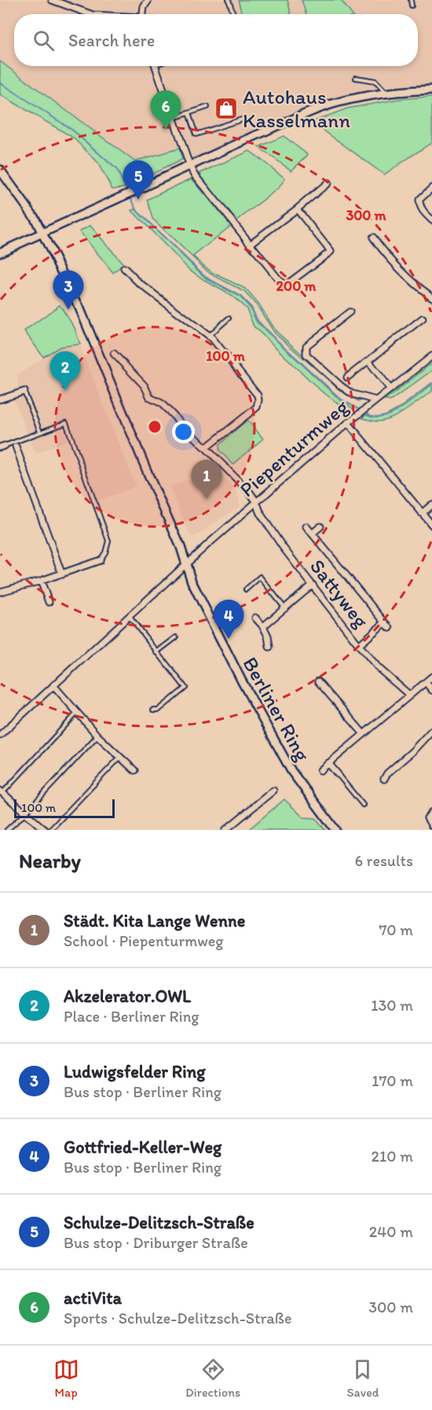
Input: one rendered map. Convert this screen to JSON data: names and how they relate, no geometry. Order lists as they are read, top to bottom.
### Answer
{
  "streets": {
    "main road": ["Berliner Ring"],
    "street": ["Piepenturmweg", "Sattyweg"]
  },
  "crossings": [
    ["Piepenturmweg", "Sattyweg"],
    ["Piepenturmweg", "Berliner Ring"]
  ],
  "places": {
    "shop": ["Autohaus Kasselmann"]
  },
  "scale_bar": "100 m",
  "page": {
    "search": "Search here",
    "pins": [
      "6",
      "5",
      "3",
      "2",
      "1",
      "4"
    ],
    "scale": "100 m",
    "heading": ["Nearby", "6 results"],
    "list": [
      {
        "mark": "1",
        "name": "Städt. Kita Lange Wenne",
        "note": "School · Piepenturmweg",
        "value": "70 m"
      },
      {
        "mark": "2",
        "name": "Akzelerator.OWL",
        "note": "Place · Berliner Ring",
        "value": "130 m"
      },
      {
        "mark": "3",
        "name": "Ludwigsfelder Ring",
        "note": "Bus stop · Berliner Ring",
        "value": "170 m"
      },
      {
        "mark": "4",
        "name": "Gottfried-Keller-Weg",
        "note": "Bus stop · Berliner Ring",
        "value": "210 m"
      },
      {
        "mark": "5",
        "name": "Schulze-Delitzsch-Straße",
        "note": "Bus stop · Driburger Straße",
        "value": "240 m"
      },
      {
        "mark": "6",
        "name": "actiVita",
        "note": "Sports · Schulze-Delitzsch-Straße",
        "value": "300 m"
      }
    ],
    "nav": ["Map", "Directions", "Saved"]
  },
  "rings": ["300 m", "200 m", "100 m"]
}
